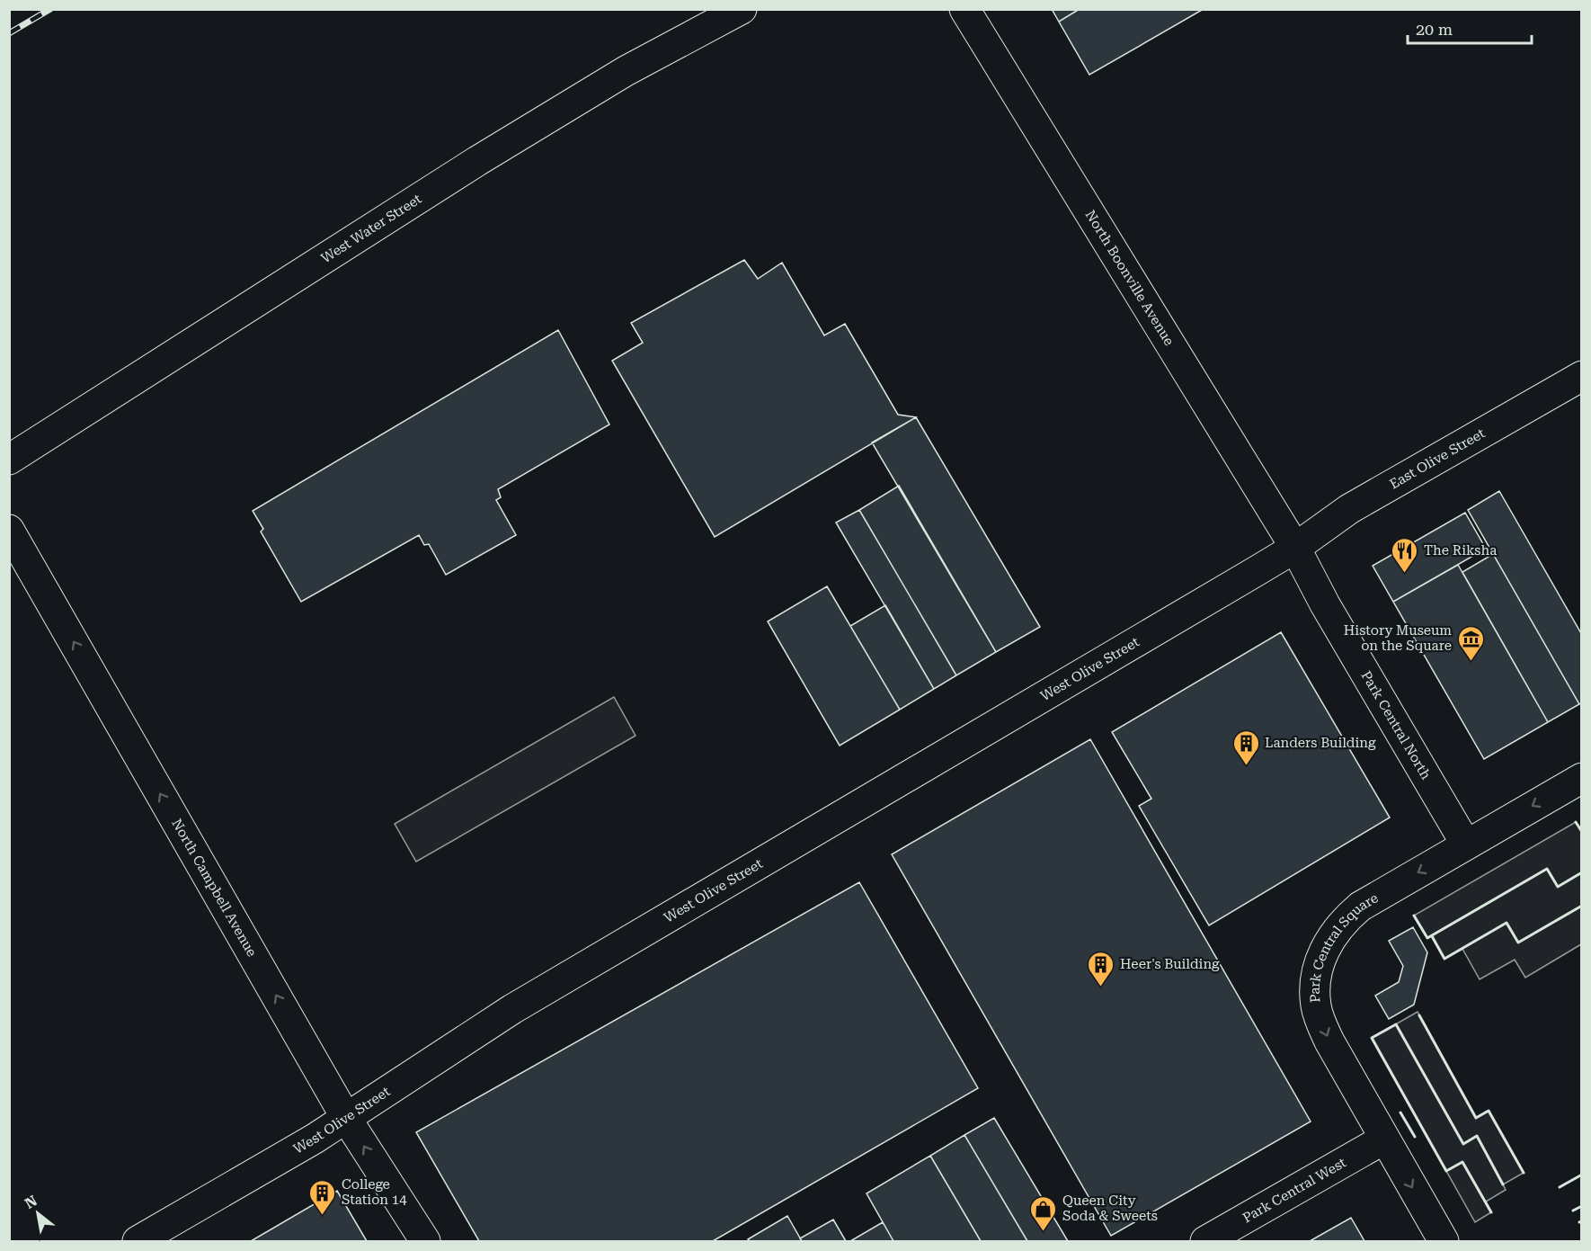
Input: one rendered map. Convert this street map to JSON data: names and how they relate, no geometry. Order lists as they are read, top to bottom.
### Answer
{
  "streets": {
    "street": [
      "West Water Street",
      "North Boonville Avenue",
      "East Olive Street",
      "West Olive Street",
      "Park Central North",
      "North Campbell Avenue",
      "Park Central Square",
      "Park Central West"
    ]
  },
  "crossings": [
    ["North Boonville Avenue", "East Olive Street"],
    ["North Boonville Avenue", "West Olive Street"],
    ["North Boonville Avenue", "Park Central North"],
    ["East Olive Street", "West Olive Street"],
    ["East Olive Street", "Park Central North"],
    ["West Olive Street", "Park Central North"],
    ["West Olive Street", "North Campbell Avenue"],
    ["Park Central North", "Park Central Square"],
    ["Park Central Square", "Park Central West"]
  ],
  "one_way": ["North Campbell Avenue"],
  "places": {
    "restaurant": ["The Riksha"],
    "museum": ["History Museum on the Square"],
    "building": ["Landers Building", "Heer's Building", "College Station 14"],
    "shop": ["Queen City Soda & Sweets"]
  },
  "scale_bar": "20 m",
  "north": "top left"
}
